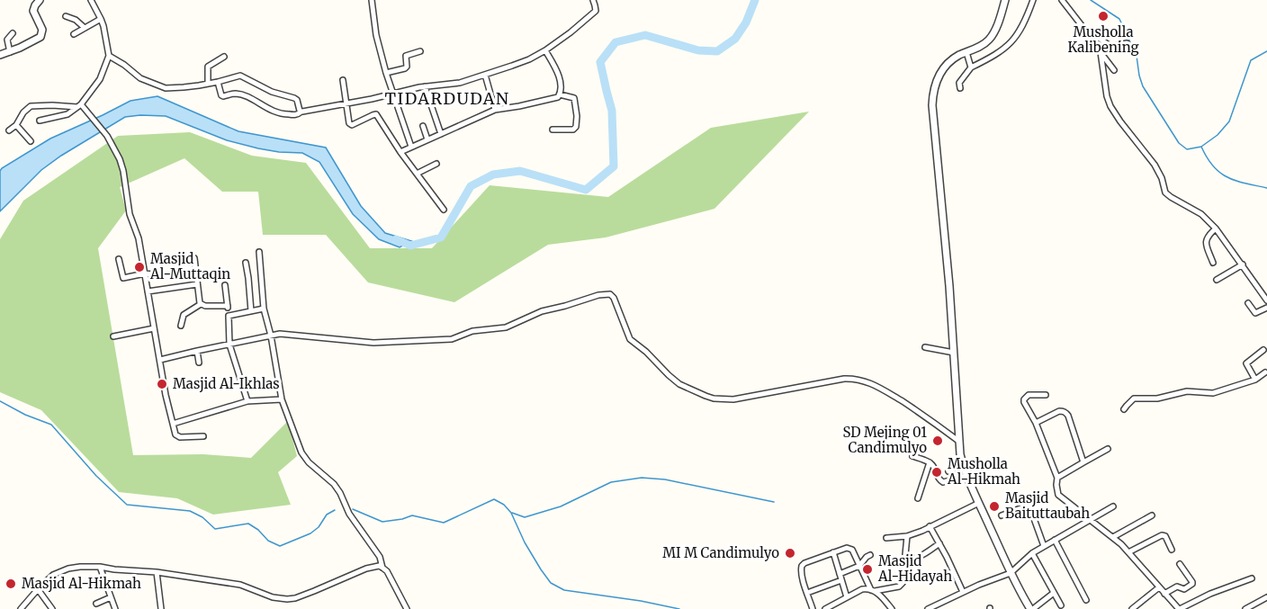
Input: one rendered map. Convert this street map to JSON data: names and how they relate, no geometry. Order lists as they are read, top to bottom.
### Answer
{
  "districts": ["TIDARDUDAN"],
  "places": [
    "Musholla Kalibening",
    "Masjid Al-Muttaqin",
    "Masjid Al-Ikhlas",
    "SD Mejing 01 Candimulyo",
    "Musholla Al-Hikmah",
    "Masjid Baituttaubah",
    "MI M Candimulyo",
    "Masjid Al-Hidayah",
    "Masjid Al-Hikmah"
  ]
}
